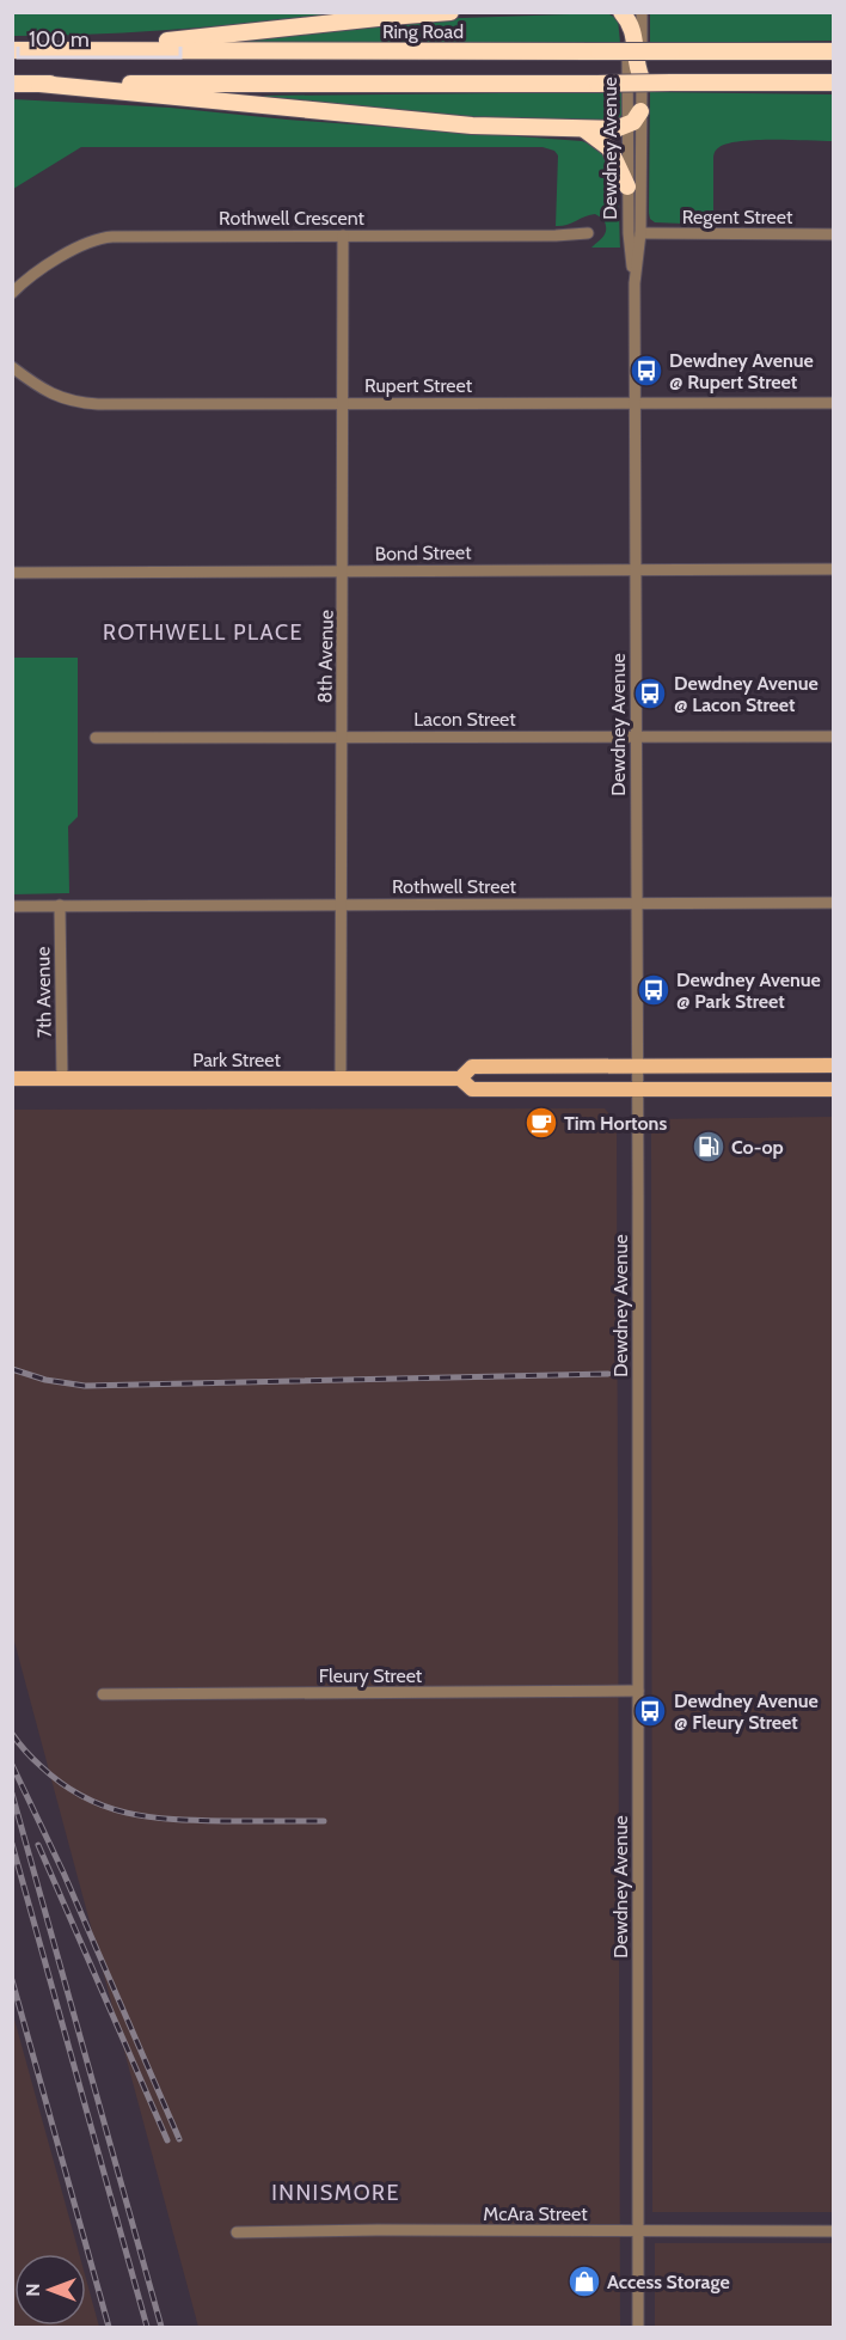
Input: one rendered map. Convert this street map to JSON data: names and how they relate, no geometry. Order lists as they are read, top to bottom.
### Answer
{
  "streets": {
    "highway": ["Ring Road"],
    "main road": ["Park Street"],
    "street": [
      "Dewdney Avenue",
      "Regent Street",
      "Rothwell Crescent",
      "Rupert Street",
      "Bond Street",
      "8th Avenue",
      "Lacon Street",
      "Rothwell Street",
      "7th Avenue",
      "Fleury Street",
      "McAra Street"
    ]
  },
  "crossings": [
    ["Dewdney Avenue", "Regent Street"],
    ["Dewdney Avenue", "Rupert Street"],
    ["Dewdney Avenue", "Bond Street"],
    ["Dewdney Avenue", "Lacon Street"],
    ["Dewdney Avenue", "Rothwell Street"],
    ["Dewdney Avenue", "Park Street"],
    ["Dewdney Avenue", "Fleury Street"],
    ["Dewdney Avenue", "McAra Street"],
    ["Rothwell Crescent", "8th Avenue"],
    ["Rupert Street", "8th Avenue"],
    ["Bond Street", "8th Avenue"],
    ["8th Avenue", "Lacon Street"],
    ["8th Avenue", "Rothwell Street"],
    ["8th Avenue", "Park Street"],
    ["Rothwell Street", "7th Avenue"],
    ["7th Avenue", "Park Street"]
  ],
  "districts": ["ROTHWELL PLACE", "INNISMORE"],
  "places": {
    "bus stop": [
      "Dewdney Avenue @ Rupert Street",
      "Dewdney Avenue @ Lacon Street",
      "Dewdney Avenue @ Park Street",
      "Dewdney Avenue @ Fleury Street"
    ],
    "cafe": ["Tim Hortons"],
    "fuel station": ["Co-op"],
    "shop": ["Access Storage"]
  },
  "scale_bar": "100 m",
  "north": "left"
}
